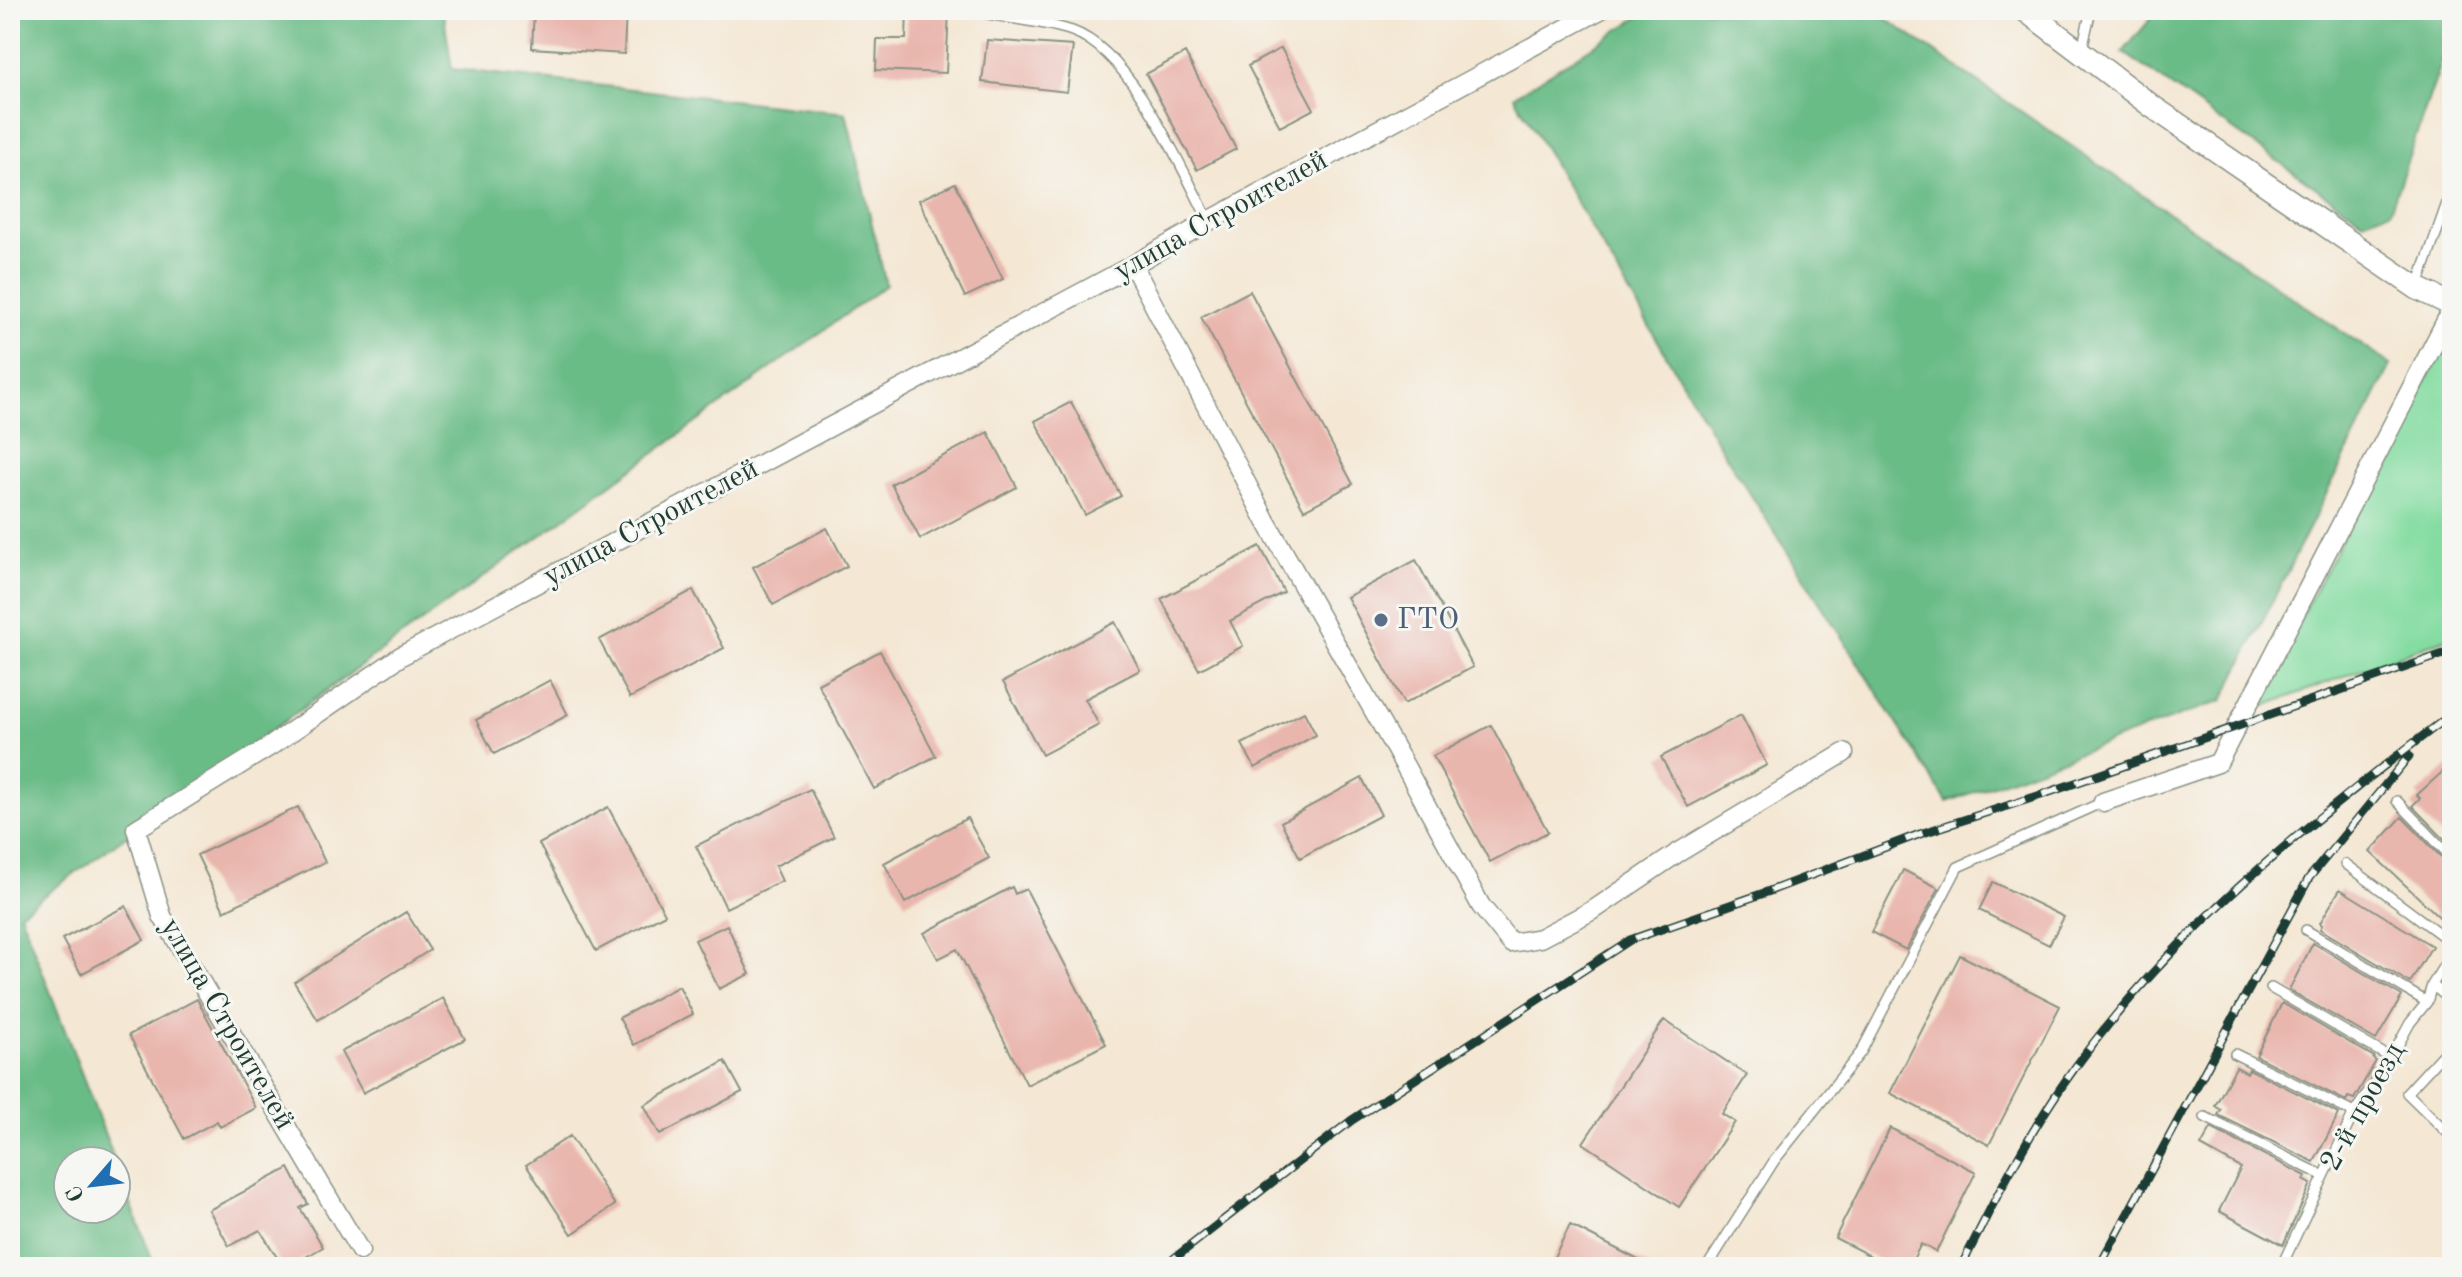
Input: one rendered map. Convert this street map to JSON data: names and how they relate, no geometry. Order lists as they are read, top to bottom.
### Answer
{
  "streets": {
    "street": ["улица Строителей"],
    "lane": ["2-й проезд"]
  },
  "places": ["ГТО"],
  "north": "bottom left"
}
